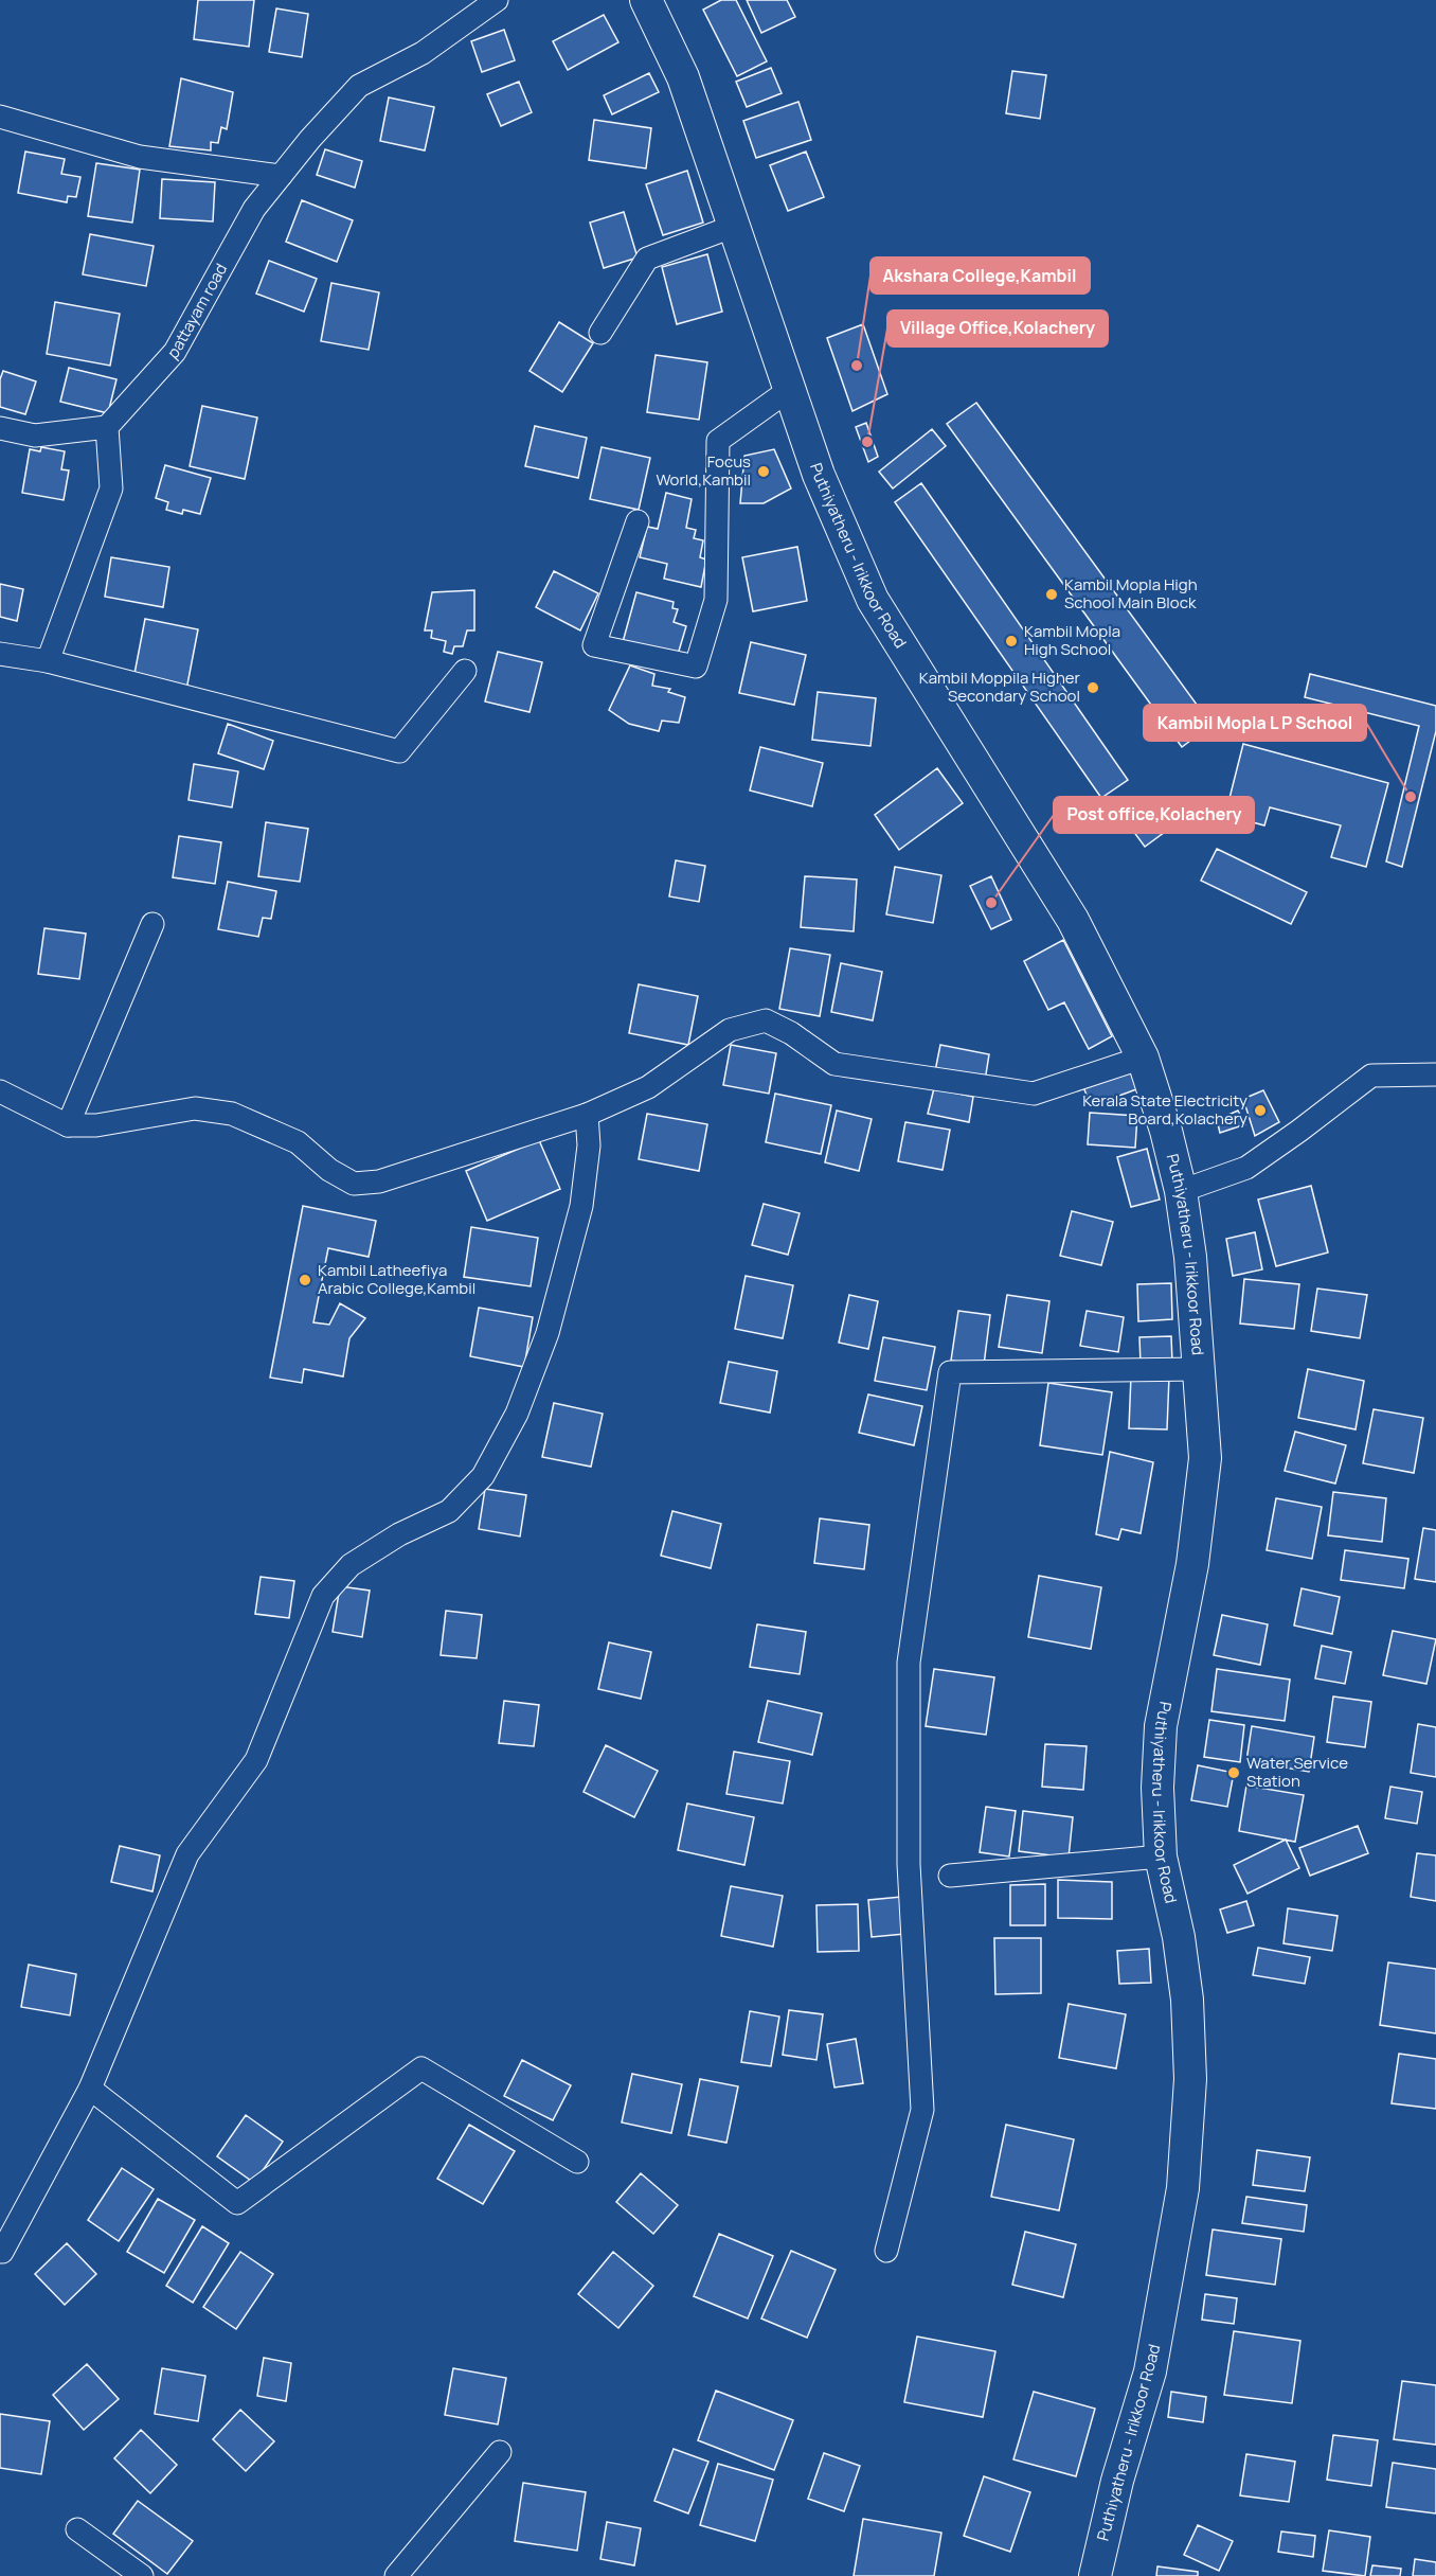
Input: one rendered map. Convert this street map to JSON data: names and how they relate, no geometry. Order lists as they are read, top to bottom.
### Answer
{
  "streets": {
    "main road": ["Puthiyatheru - Irikkoor Road"],
    "street": ["pattayam road"]
  },
  "places": [
    "Akshara College,Kambil",
    "Village Office,Kolachery",
    "Focus World,Kambil",
    "Kambil Mopla High School Main Block",
    "Kambil Mopla High School",
    "Kambil Moppila Higher Secondary School",
    "Kambil Mopla L P School",
    "Post office,Kolachery",
    "Kerala State Electricity Board,Kolachery",
    "Kambil Latheefiya Arabic College,Kambil",
    "Water Service Station"
  ]
}
